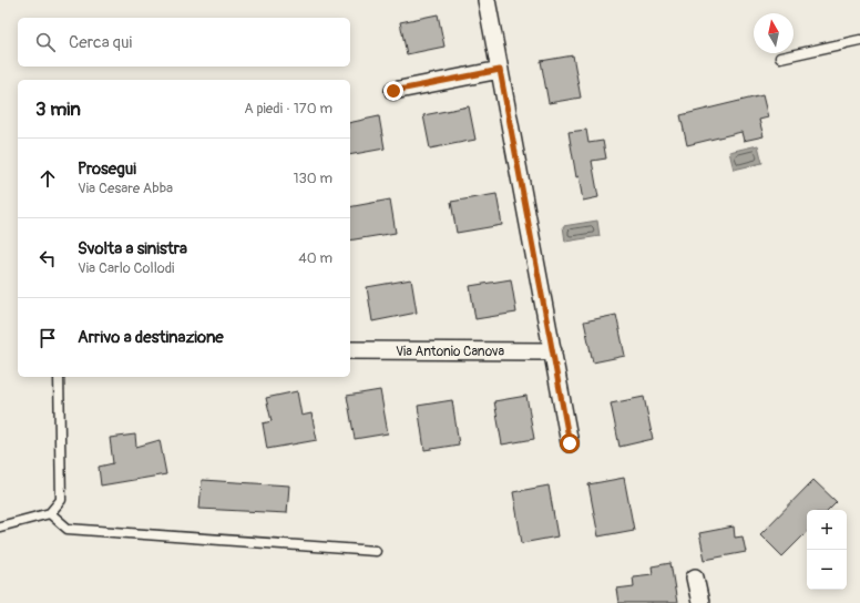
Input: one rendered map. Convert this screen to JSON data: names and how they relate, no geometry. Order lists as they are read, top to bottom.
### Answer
{
  "streets": {
    "street": ["Via Antonio Canova"]
  },
  "north": "top",
  "page": {
    "search": "Cerca qui",
    "heading": ["3 min", "A piedi · 170 m"],
    "list": [
      ["Prosegui", "Via Cesare Abba", "130 m"],
      ["Svolta a sinistra", "Via Carlo Collodi", "40 m"],
      "Arrivo a destinazione"
    ],
    "map_buttons": ["+", "−"]
  }
}
